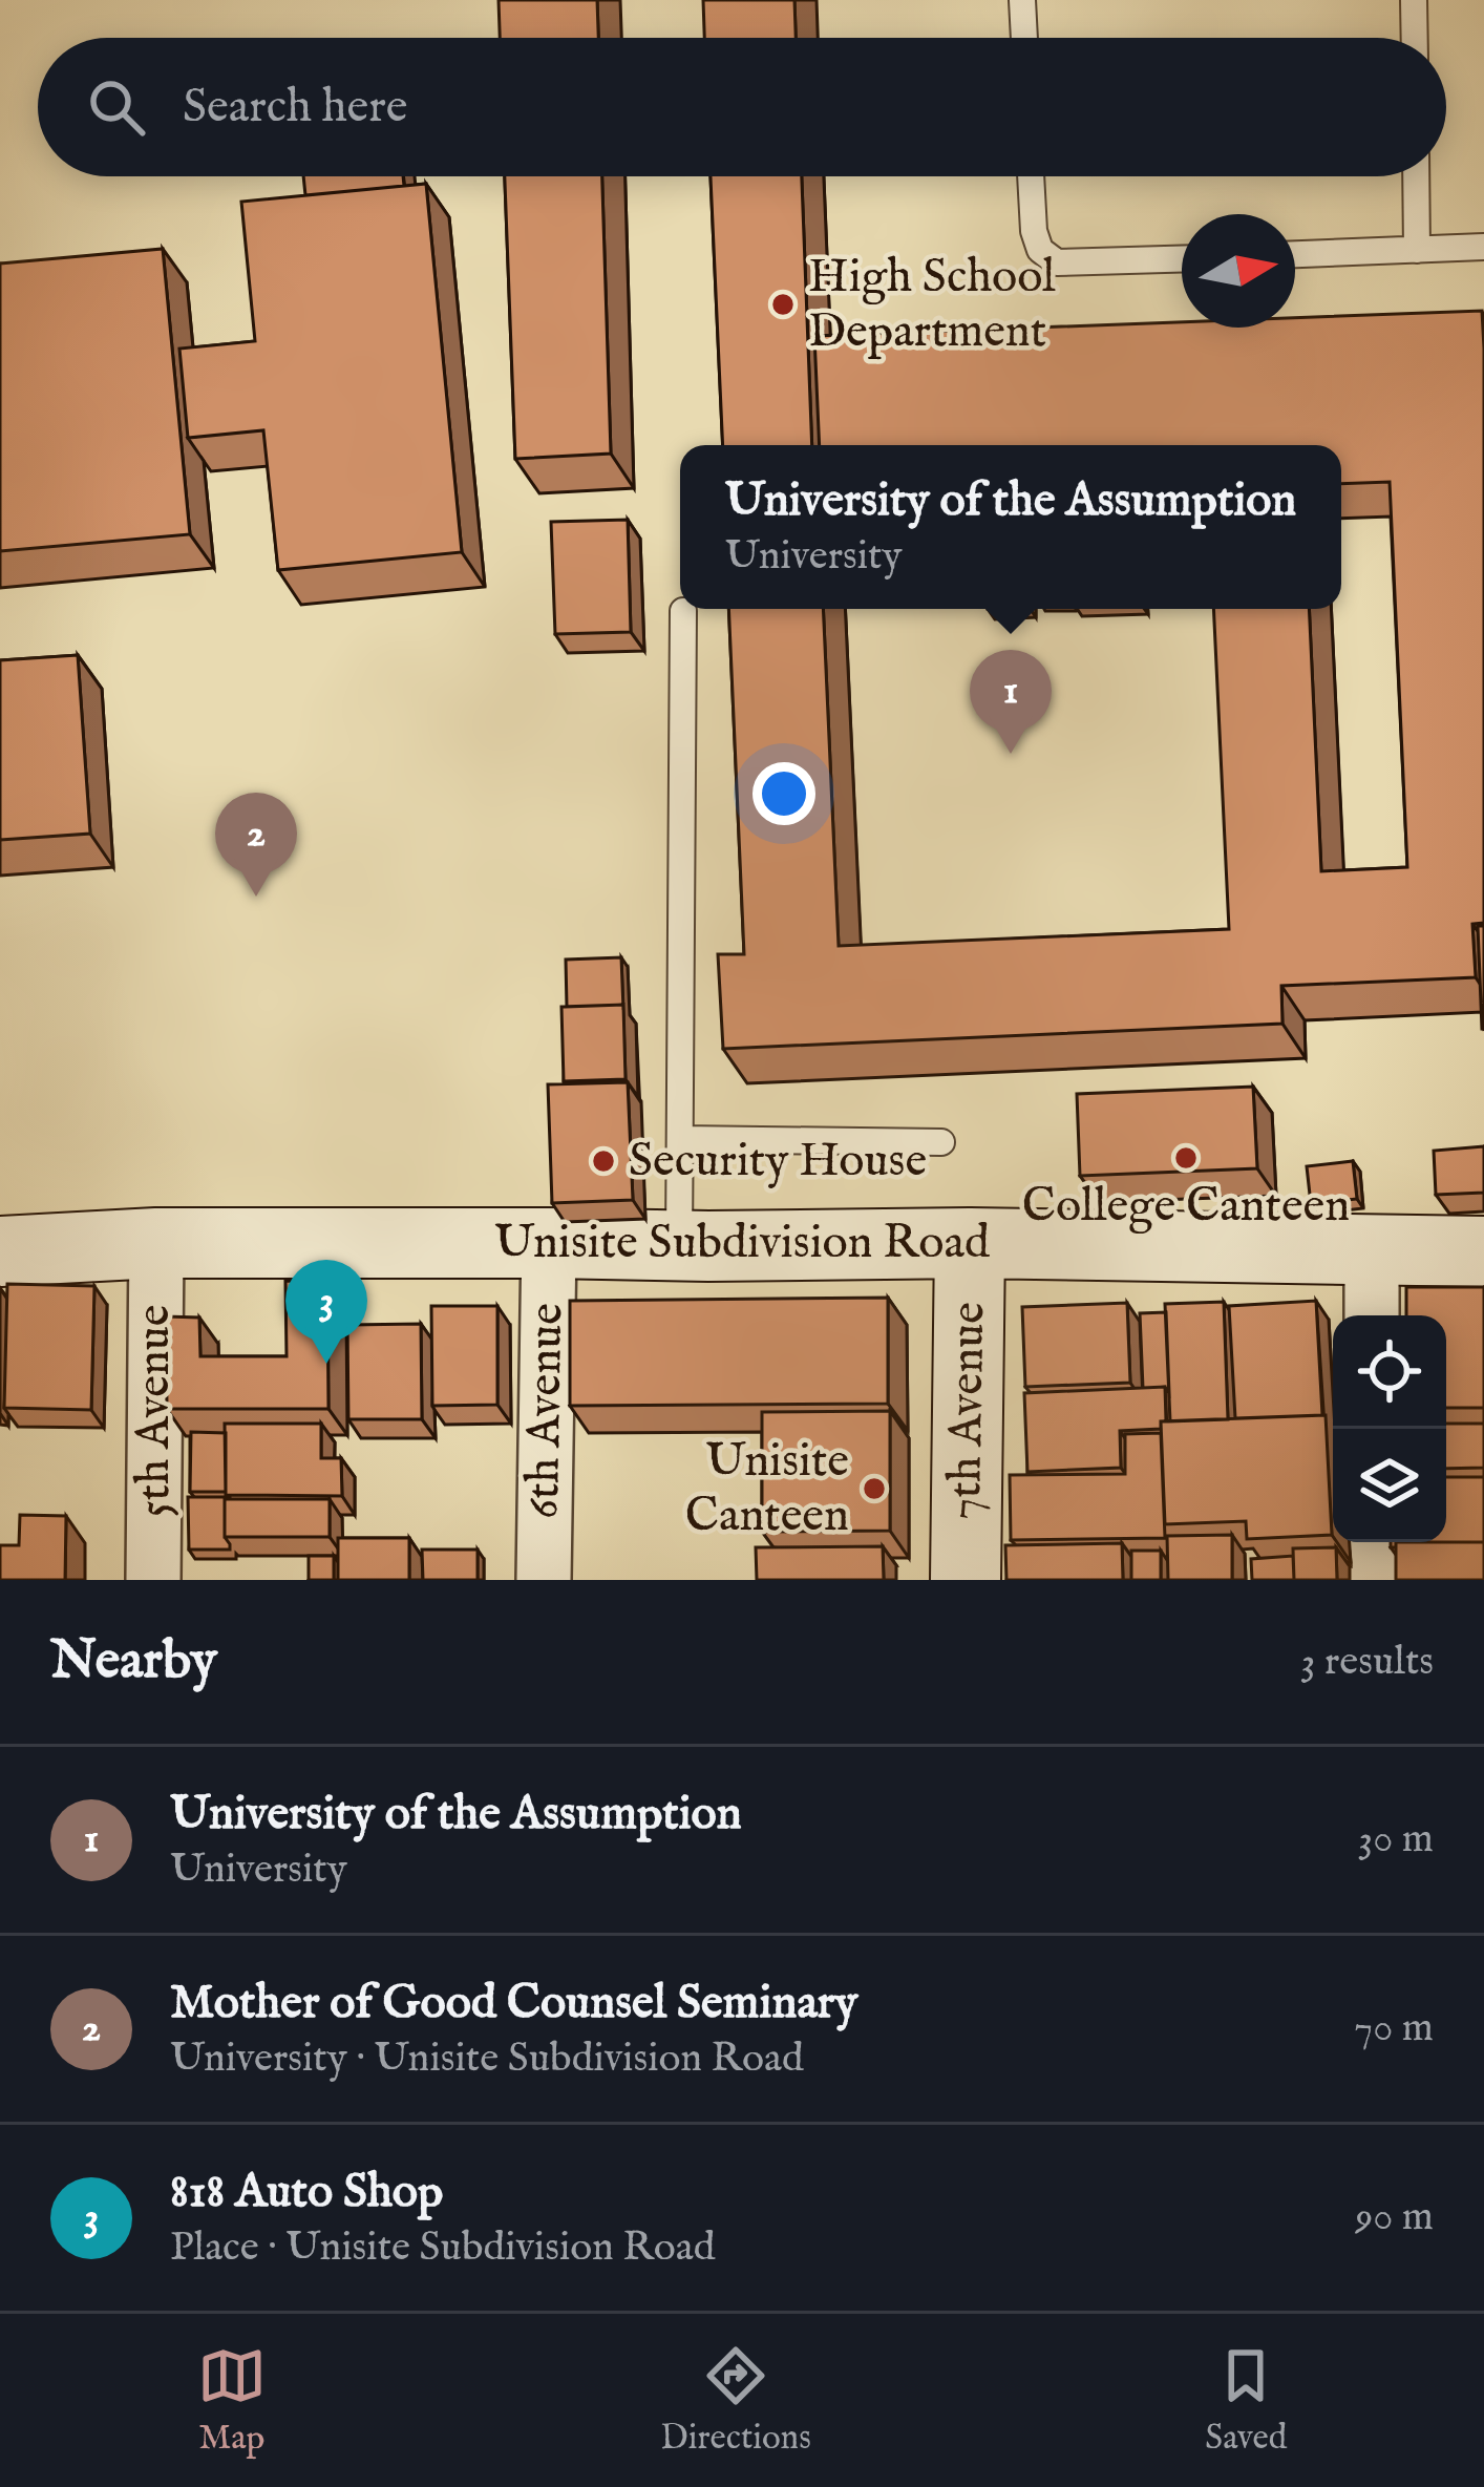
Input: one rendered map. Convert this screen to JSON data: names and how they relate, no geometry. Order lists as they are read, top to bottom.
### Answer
{
  "streets": {
    "street": [
      "Unisite Subdivision Road",
      "5th Avenue",
      "6th Avenue",
      "7th Avenue"
    ]
  },
  "crossings": [
    ["Unisite Subdivision Road", "5th Avenue"],
    ["Unisite Subdivision Road", "6th Avenue"],
    ["Unisite Subdivision Road", "7th Avenue"]
  ],
  "places": [
    "High School Department",
    "College Canteen",
    "Security House",
    "Unisite Canteen"
  ],
  "north": "right",
  "page": {
    "search": "Search here",
    "popup": ["University of the Assumption", "University"],
    "pins": ["1", "2", "3"],
    "heading": ["Nearby", "3 results"],
    "list": [
      {
        "mark": "1",
        "name": "University of the Assumption",
        "note": "University",
        "value": "30 m"
      },
      {
        "mark": "2",
        "name": "Mother of Good Counsel Seminary",
        "note": "University · Unisite Subdivision Road",
        "value": "70 m"
      },
      {
        "mark": "3",
        "name": "818 Auto Shop",
        "note": "Place · Unisite Subdivision Road",
        "value": "90 m"
      }
    ],
    "nav": ["Map", "Directions", "Saved"]
  }
}
